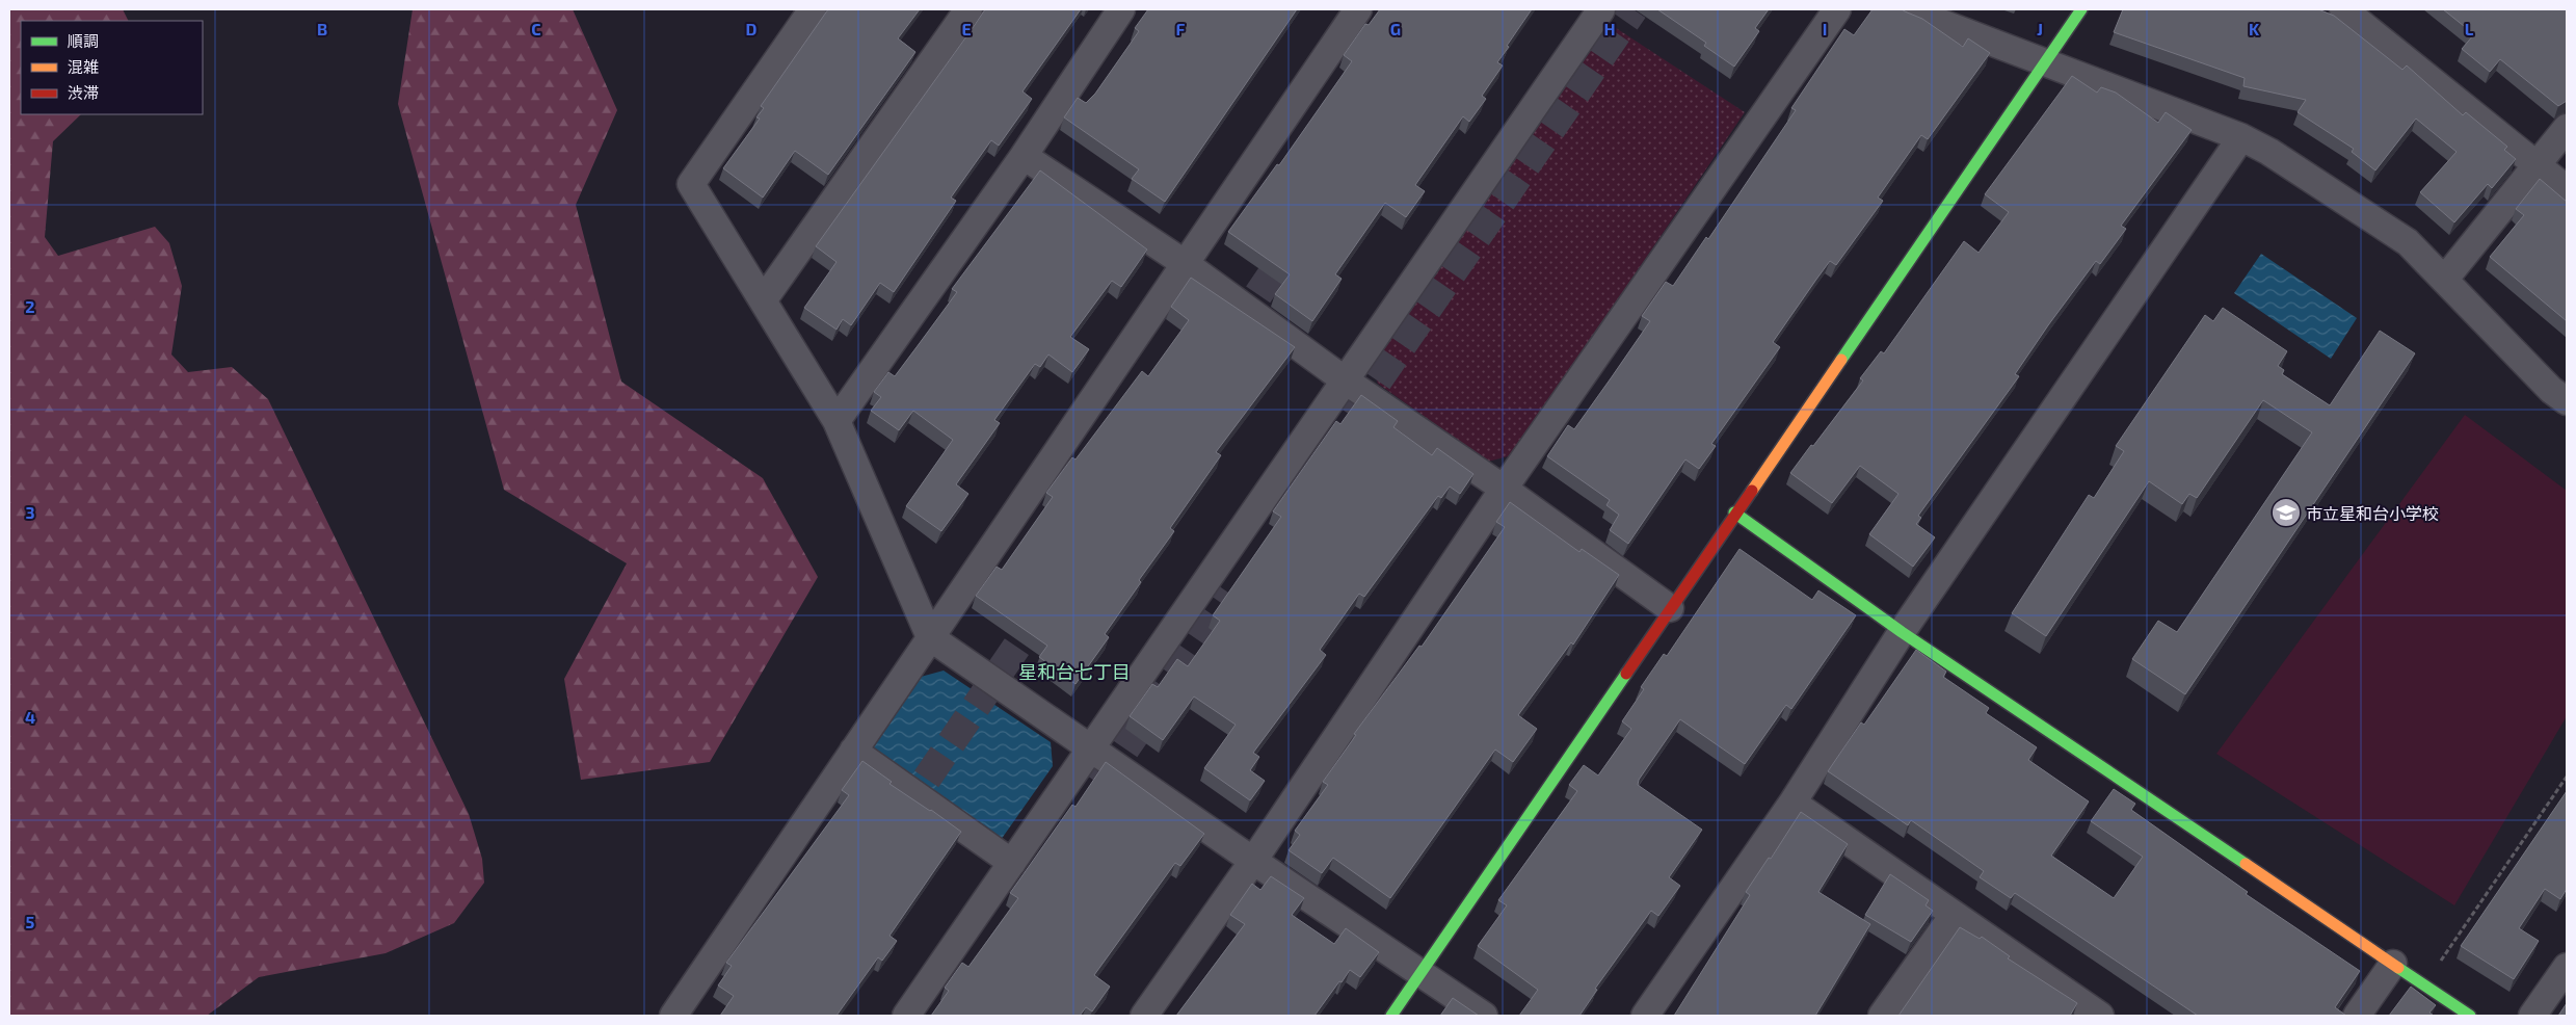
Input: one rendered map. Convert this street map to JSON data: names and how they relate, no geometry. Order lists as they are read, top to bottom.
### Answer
{
  "districts": ["星和台七丁目"],
  "places": {
    "school or university": ["市立星和台小学校"]
  },
  "legend": ["順調", "混雑", "渋滞"],
  "grid": {
    "columns": [
      "B",
      "C",
      "D",
      "E",
      "F",
      "G",
      "H",
      "I",
      "J",
      "K",
      "L"
    ],
    "rows": [
      "2",
      "3",
      "4",
      "5"
    ]
  }
}
